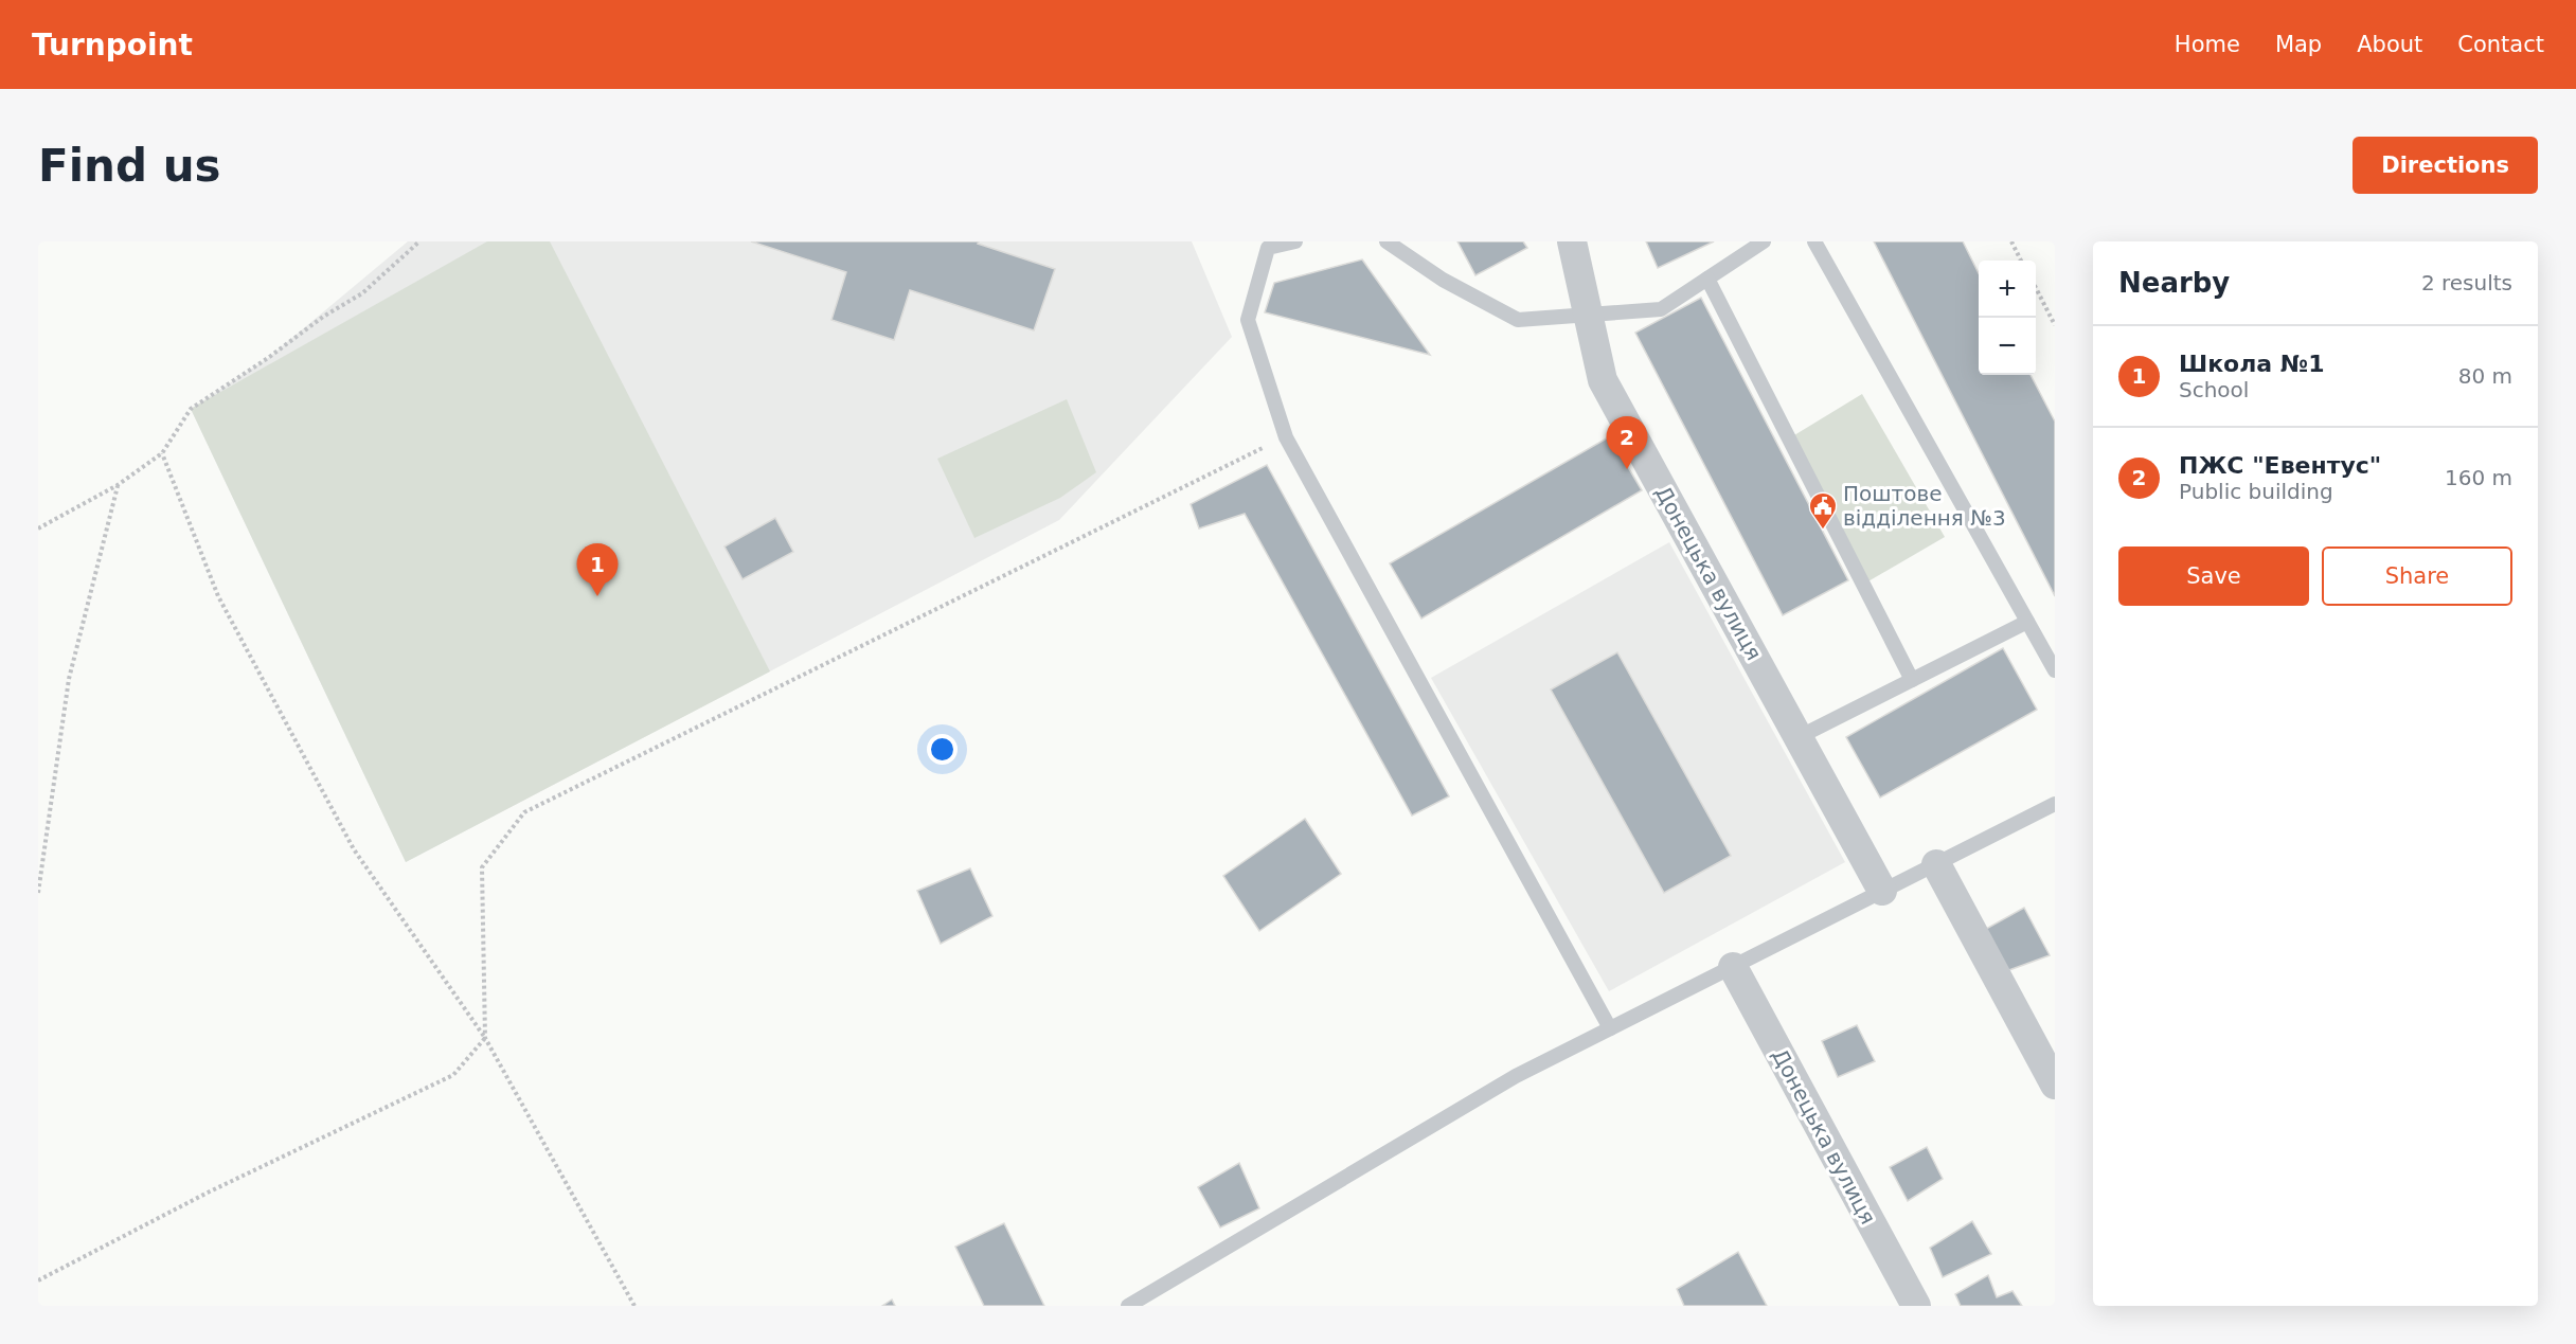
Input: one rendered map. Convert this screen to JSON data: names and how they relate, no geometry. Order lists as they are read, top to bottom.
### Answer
{
  "streets": {
    "street": ["Донецька вулиця"]
  },
  "places": {
    "public building": ["Поштове відділення №3"]
  },
  "page": {
    "header": "Turnpoint",
    "nav": [
      "Home",
      "Map",
      "About",
      "Contact"
    ],
    "buttons": [
      "Directions",
      ["Save", "Share"]
    ],
    "title": "Find us",
    "heading": ["Nearby", "2 results"],
    "map_buttons": ["+", "−"],
    "list": [
      {
        "mark": "1",
        "name": "Школа №1",
        "note": "School",
        "value": "80 m"
      },
      {
        "mark": "2",
        "name": "ПЖС \"Евентус\"",
        "note": "Public building",
        "value": "160 m"
      }
    ],
    "pins": ["2", "1"]
  }
}
